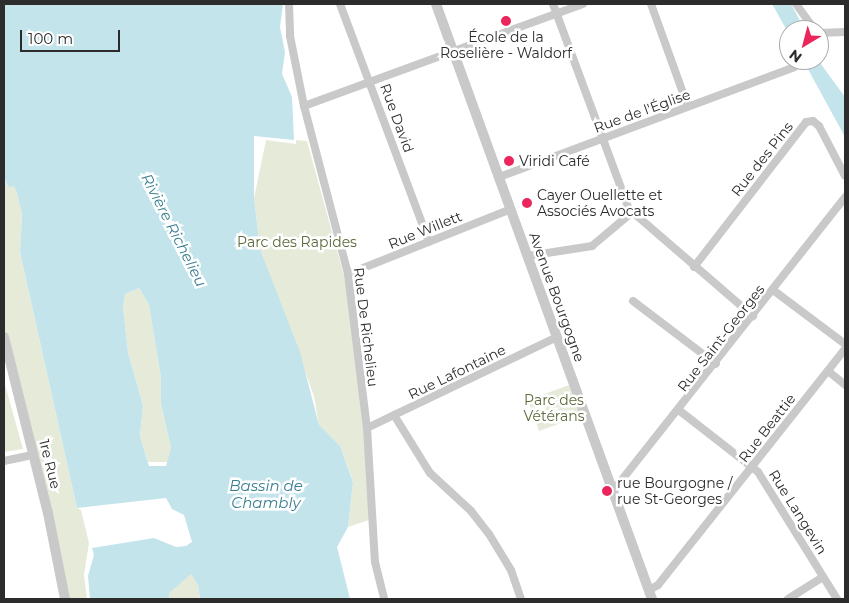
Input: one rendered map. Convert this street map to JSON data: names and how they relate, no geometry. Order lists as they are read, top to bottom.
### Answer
{
  "streets": {
    "street": [
      "Rue de l'Église",
      "Rue David",
      "Rue des Pins",
      "Rue Willett",
      "Avenue Bourgogne",
      "Rue De Richelieu",
      "Rue Saint-Georges",
      "Rue Lafontaine",
      "Rue Beattie",
      "1re Rue",
      "Rue Langevin"
    ]
  },
  "crossings": [
    ["Rue de l'Église", "Avenue Bourgogne"],
    ["Rue David", "Rue Willett"],
    ["Rue Willett", "Avenue Bourgogne"],
    ["Rue Willett", "Rue De Richelieu"],
    ["Avenue Bourgogne", "Rue Saint-Georges"],
    ["Avenue Bourgogne", "Rue Lafontaine"],
    ["Avenue Bourgogne", "Rue Beattie"],
    ["Rue De Richelieu", "Rue Lafontaine"],
    ["Rue Saint-Georges", "Rue Langevin"],
    ["Rue Beattie", "Rue Langevin"]
  ],
  "water": ["Rivière Richelieu", "Bassin de Chambly"],
  "parks": ["Parc des Rapides", "Parc des Vétérans"],
  "places": [
    "École de la Roselière - Waldorf",
    "Viridi Café",
    "Cayer Ouellette et Associés Avocats",
    "rue Bourgogne / rue St-Georges"
  ],
  "scale_bar": "100 m",
  "north": "bottom left"
}
